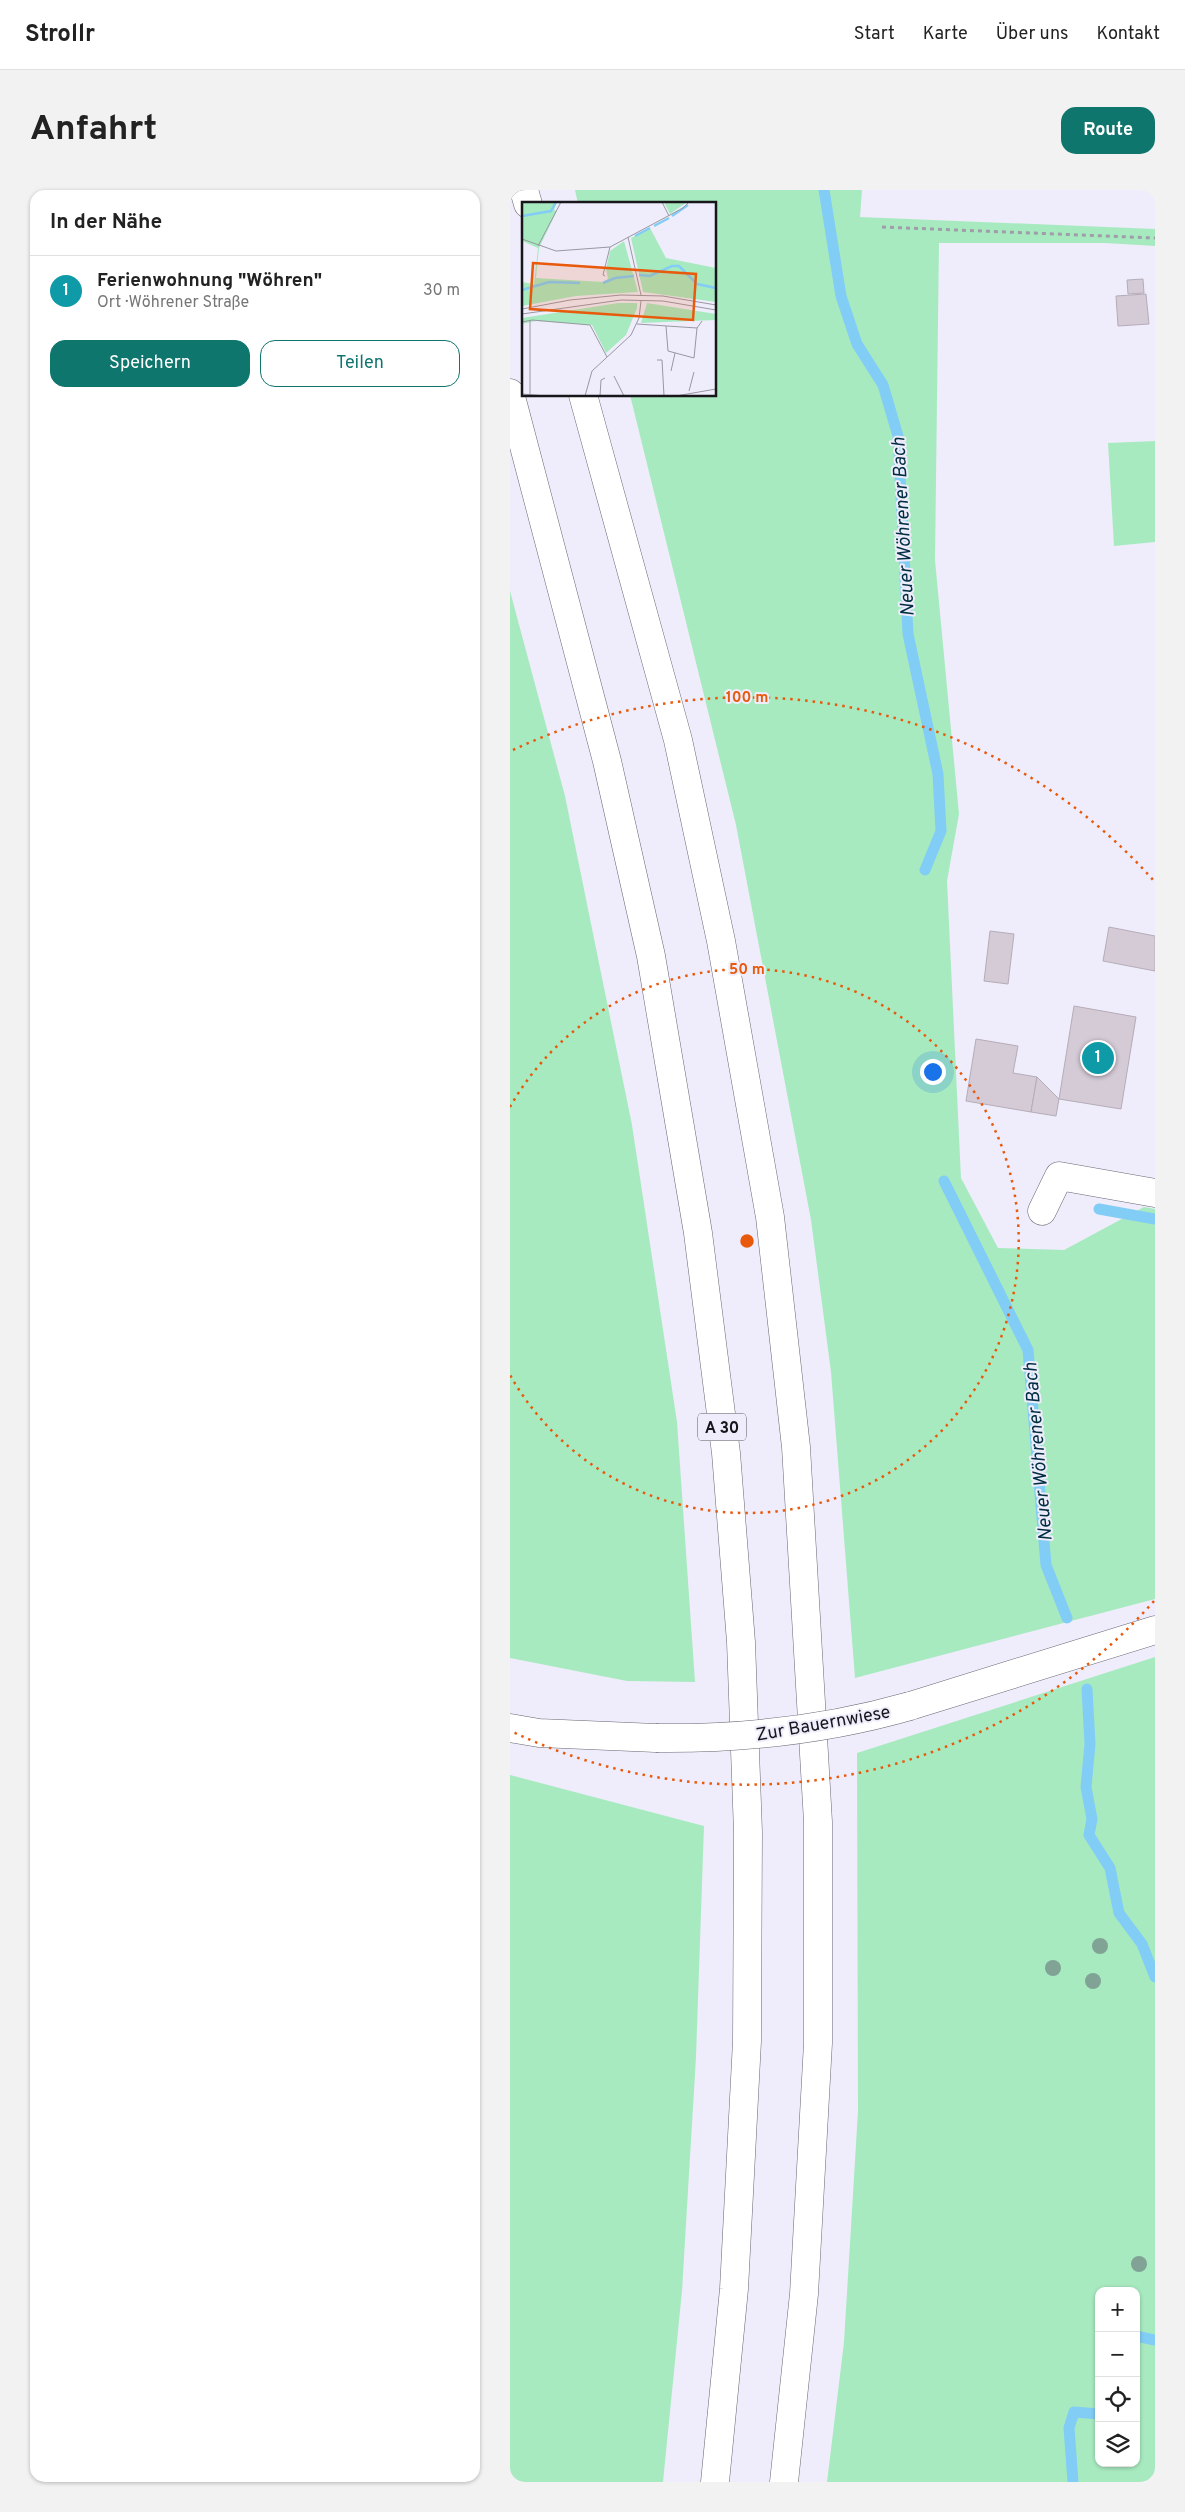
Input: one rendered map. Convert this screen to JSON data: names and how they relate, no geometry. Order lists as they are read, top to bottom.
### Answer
{
  "streets": {
    "main road": ["A 30", "Zur Bauernwiese"]
  },
  "water": ["Neuer Wöhrener Bach"],
  "page": {
    "header": "Strollr",
    "nav": [
      "Start",
      "Karte",
      "Über uns",
      "Kontakt"
    ],
    "buttons": [
      "Route",
      ["Speichern", "Teilen"]
    ],
    "title": "Anfahrt",
    "heading": "In der Nähe",
    "list": [
      {
        "mark": "1",
        "name": "Ferienwohnung \"Wöhren\"",
        "note": "Ort · Wöhrener Straße",
        "value": "30 m"
      }
    ],
    "pins": "1",
    "map_buttons": ["+", "−"]
  },
  "rings": ["100 m", "50 m"]
}
